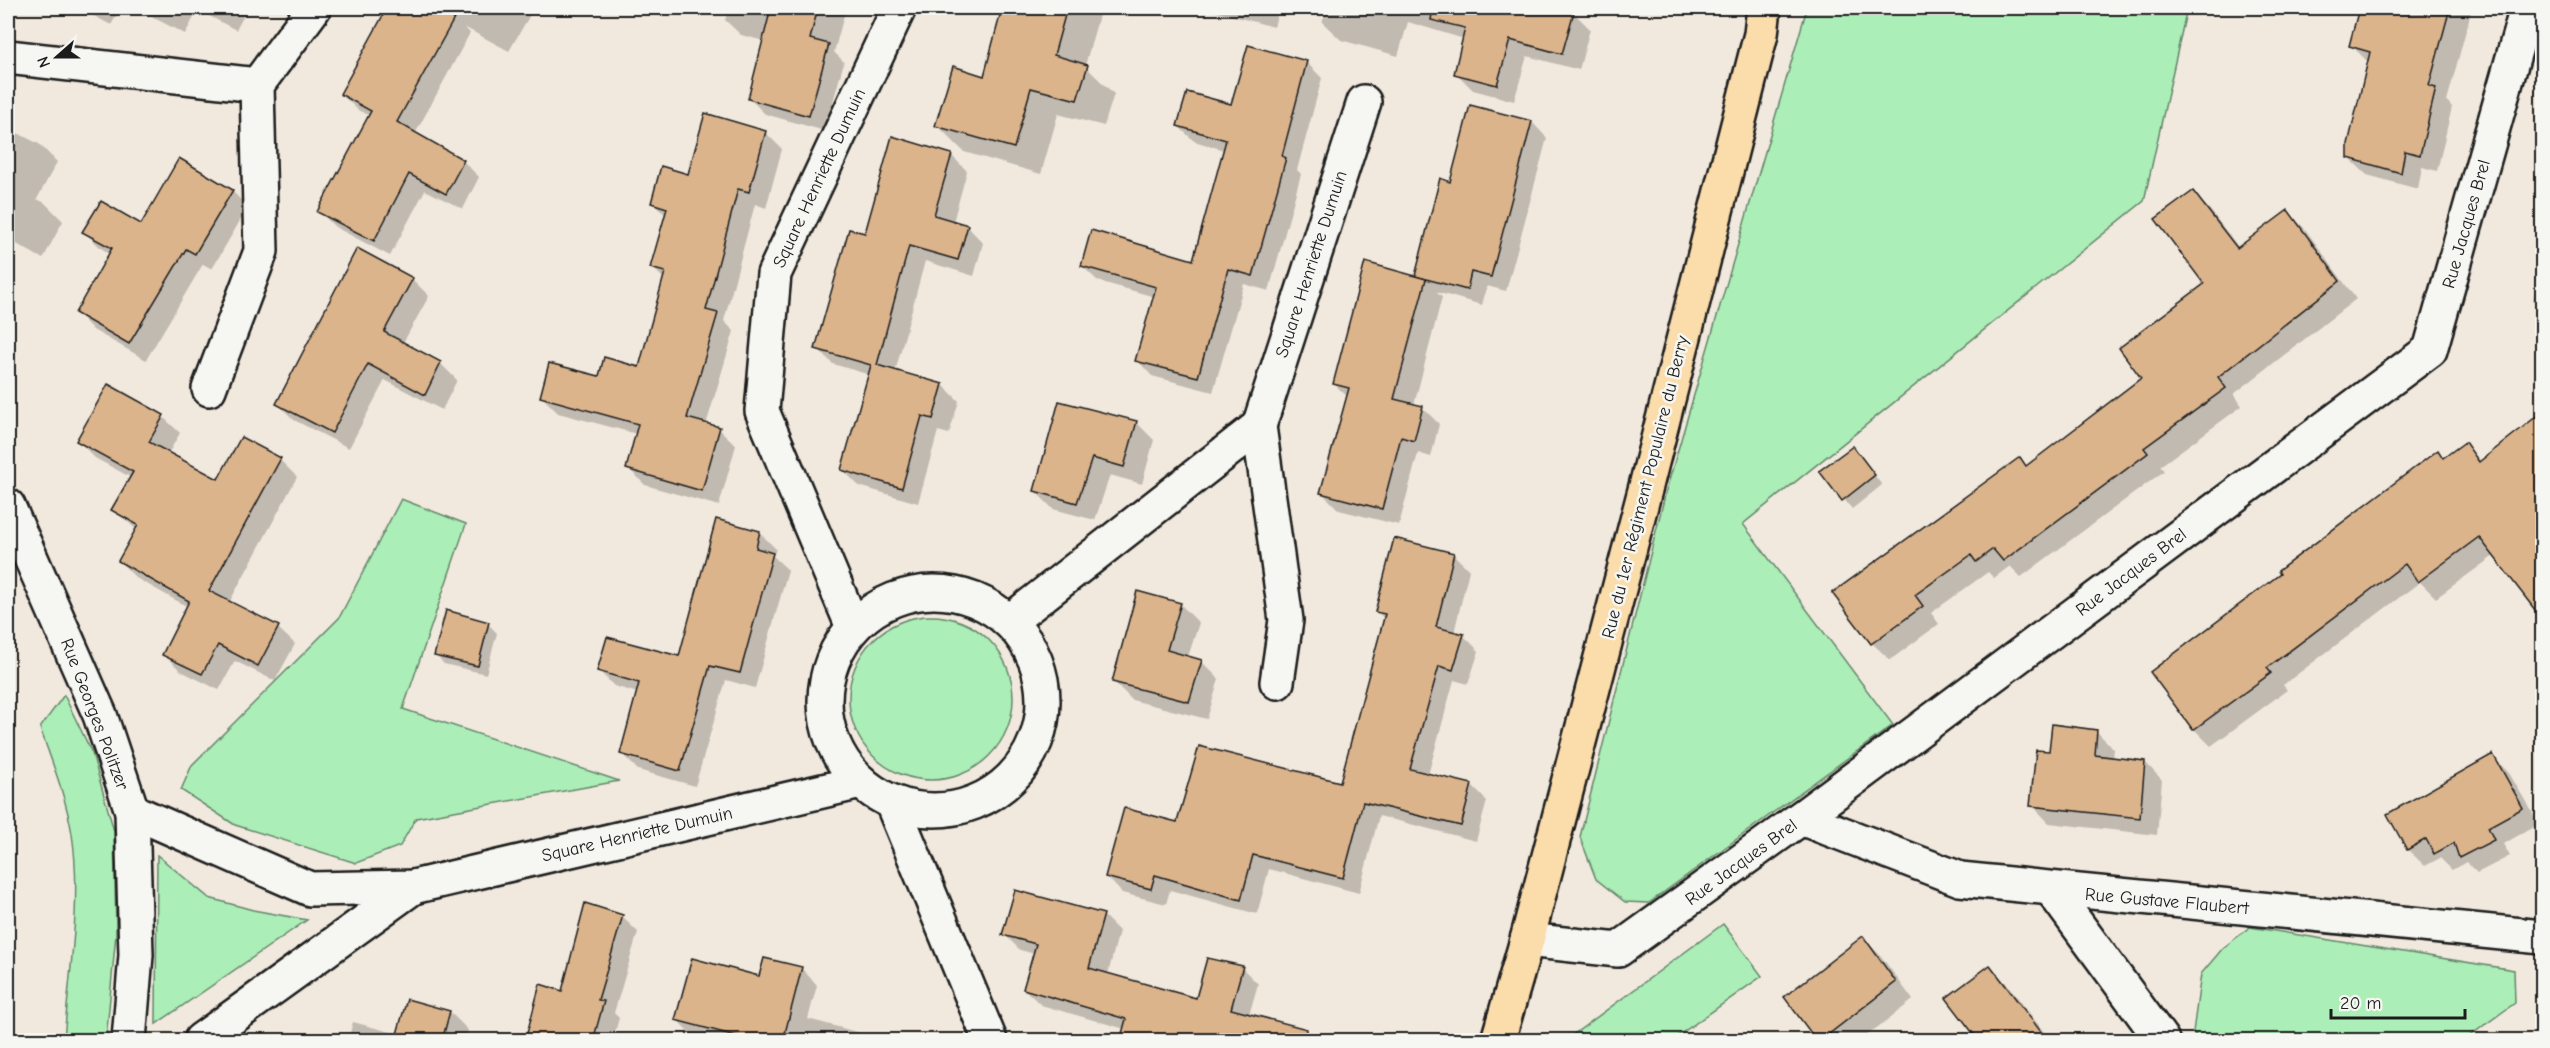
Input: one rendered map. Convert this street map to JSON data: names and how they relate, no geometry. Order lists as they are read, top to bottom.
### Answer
{
  "streets": {
    "main road": ["Rue du 1er Régiment Populaire du Berry"],
    "street": [
      "Square Henriette Dumuin",
      "Rue Jacques Brel",
      "Rue Georges Politzer",
      "Rue Gustave Flaubert"
    ]
  },
  "crossings": [
    ["Rue Jacques Brel", "Rue du 1er Régiment Populaire du Berry"],
    ["Rue Jacques Brel", "Rue Gustave Flaubert"]
  ],
  "scale_bar": "20 m",
  "north": "left"
}
